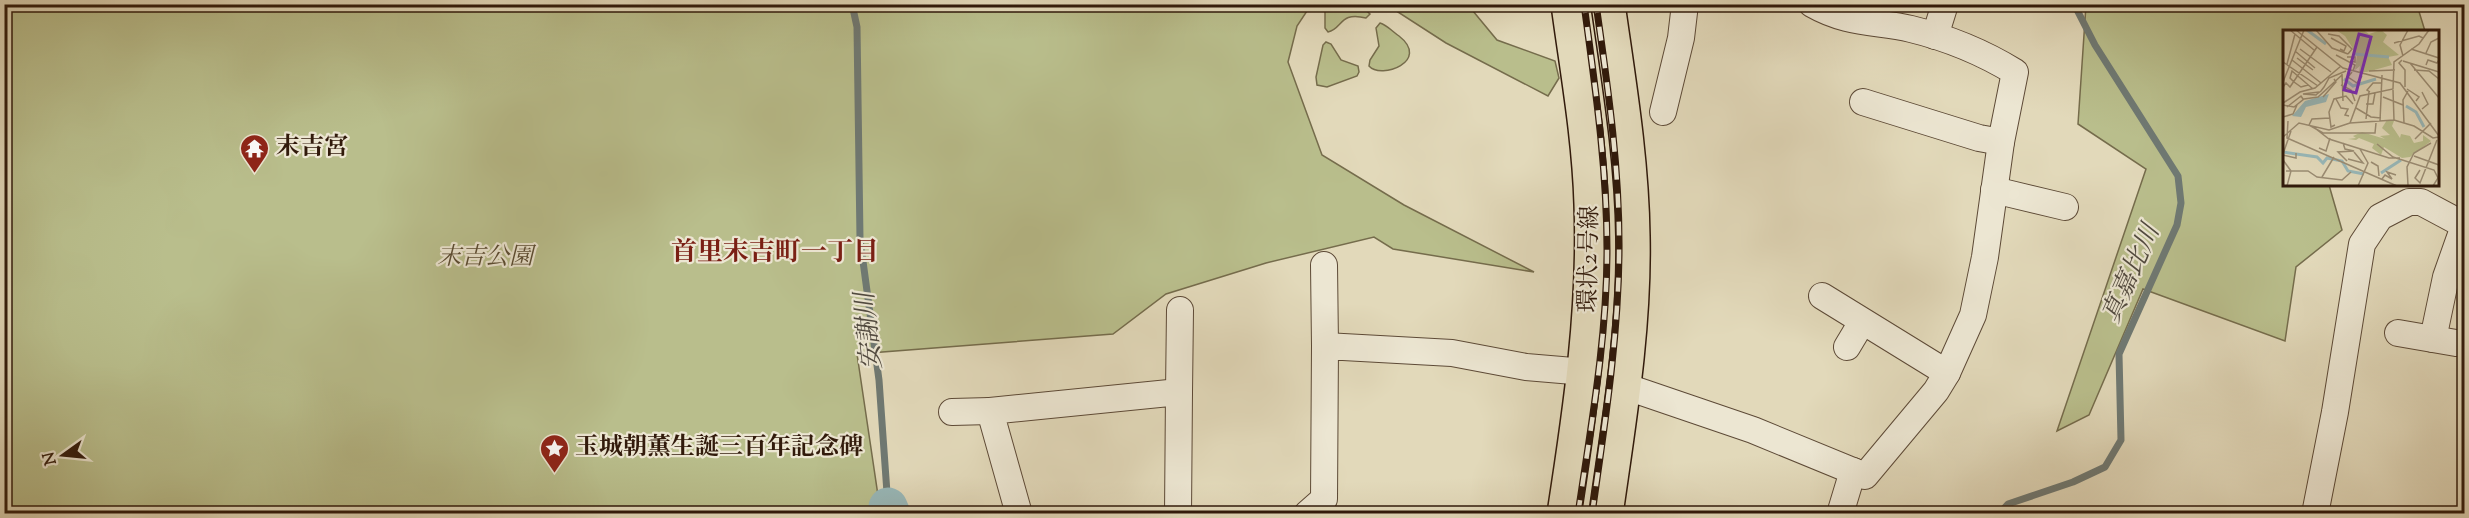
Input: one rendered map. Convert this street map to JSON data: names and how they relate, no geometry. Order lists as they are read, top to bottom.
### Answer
{
  "streets": {
    "main road": ["環状2号線"]
  },
  "districts": ["首里末吉町一丁目"],
  "water": ["真嘉比川", "安謝川"],
  "parks": ["末吉公園"],
  "places": {
    "temple": ["末吉宮"],
    "place": ["玉城朝薫生誕三百年記念碑"]
  },
  "north": "left"
}
